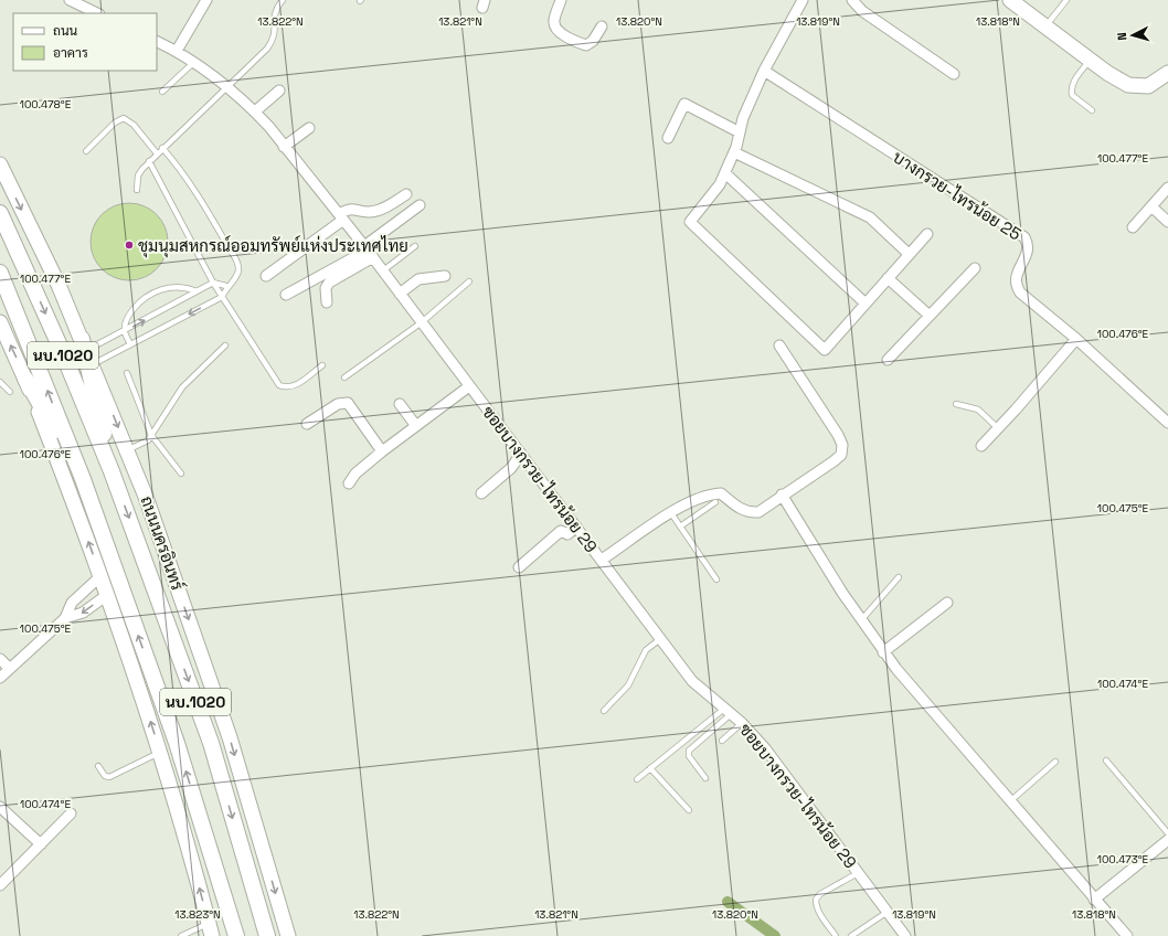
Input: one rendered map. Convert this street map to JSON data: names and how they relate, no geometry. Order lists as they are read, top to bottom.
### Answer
{
  "streets": {
    "main road": ["นบ.1020", "ถนนนครอินทร์"],
    "street": ["บางกรวย-ไทรน้อย 25", "ซอยบางกรวย-ไทรน้อย 29"]
  },
  "places": ["ชุมนุมสหกรณ์ออมทรัพย์แห่งประเทศไทย"],
  "legend": ["ถนน", "อาคาร"],
  "north": "left",
  "coordinates": [
    "13.822°N",
    "13.821°N",
    "13.820°N",
    "13.819°N",
    "13.818°N",
    "100.478°E",
    "100.477°E",
    "100.476°E",
    "100.475°E",
    "100.474°E",
    "100.473°E",
    "13.823°N"
  ]
}
